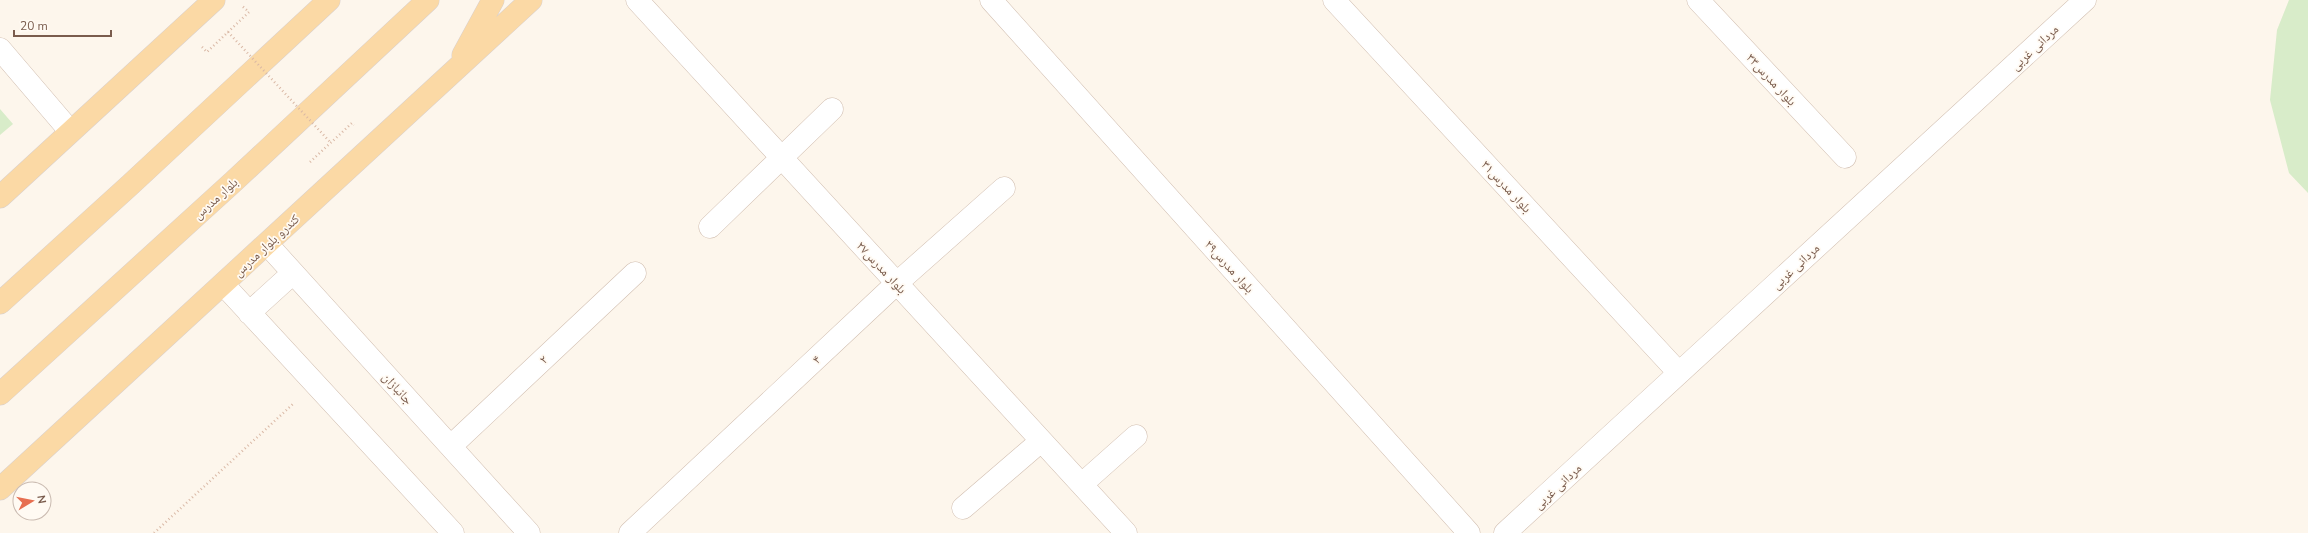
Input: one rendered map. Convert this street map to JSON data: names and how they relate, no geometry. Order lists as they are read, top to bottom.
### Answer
{
  "streets": {
    "main road": ["بلوار مدرس", "کندرو بلوار مدرس"],
    "street": [
      "مردانی غربی",
      "بلوار مدرس۳۳",
      "بلوار مدرس۳۱",
      "۲۹بلوار مدرس",
      "بلوار مدرس۲۷",
      "۲",
      "۴",
      "جانبازان"
    ]
  },
  "crossings": [
    ["مردانی غربی", "بلوار مدرس۳۱"],
    ["کندرو بلوار مدرس", "جانبازان"],
    ["بلوار مدرس۲۷", "۴"],
    ["۲", "جانبازان"]
  ],
  "scale_bar": "20 m",
  "north": "right"
}
